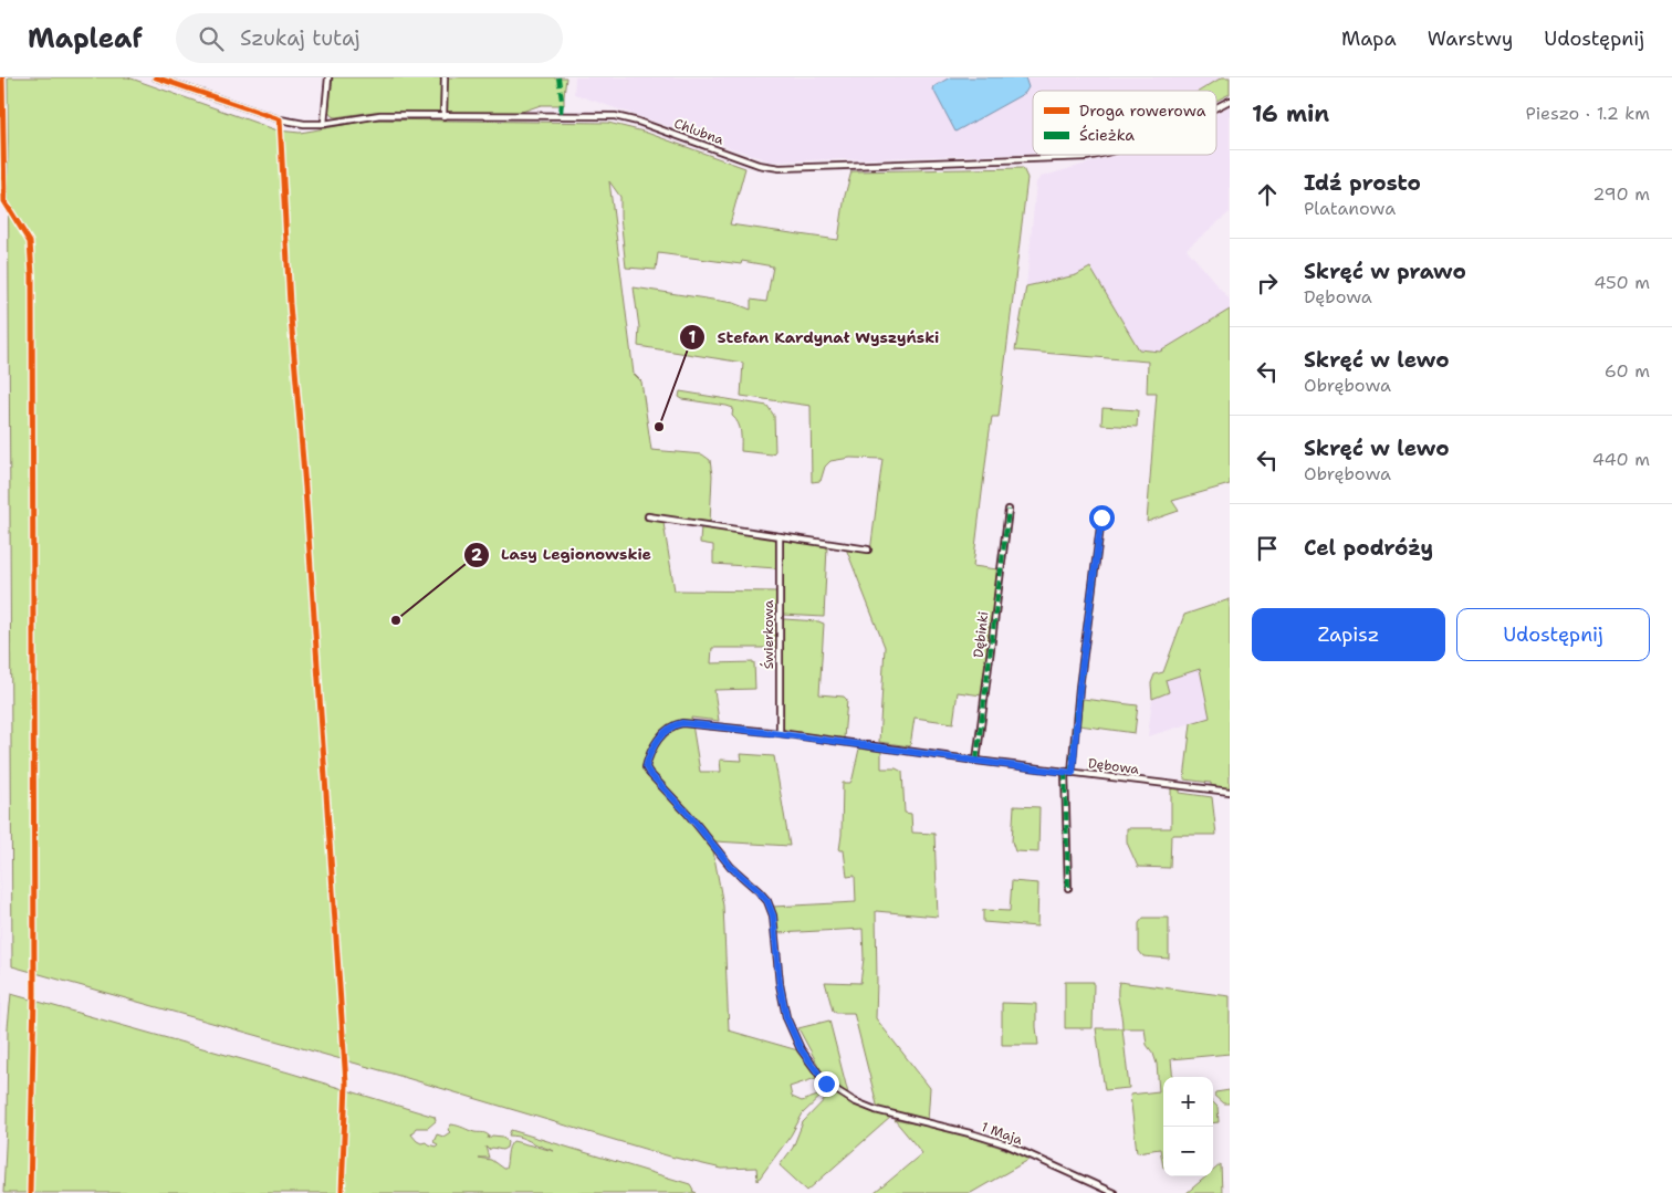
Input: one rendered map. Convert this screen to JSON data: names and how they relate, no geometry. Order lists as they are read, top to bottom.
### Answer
{
  "streets": {
    "street": [
      "Chlubna",
      "Świerkowa",
      "Dębinki",
      "Dębowa",
      "1 Maja"
    ]
  },
  "crossings": [
    ["Świerkowa", "Dębowa"],
    ["Dębinki", "Dębowa"],
    ["Dębowa", "1 Maja"]
  ],
  "places": ["Stefan Kardynał Wyszyński", "Lasy Legionowskie"],
  "legend": ["Droga rowerowa", "Ścieżka"],
  "page": {
    "header": "Mapleaf",
    "search": "Szukaj tutaj",
    "nav": ["Mapa", "Warstwy", "Udostępnij"],
    "heading": ["16 min", "Pieszo · 1.2 km"],
    "list": [
      ["Idź prosto", "Platanowa", "290 m"],
      ["Skręć w prawo", "Dębowa", "450 m"],
      ["Skręć w lewo", "Obrębowa", "60 m"],
      ["Skręć w lewo", "Obrębowa", "440 m"],
      "Cel podróży"
    ],
    "buttons": ["Zapisz", "Udostępnij"],
    "map_buttons": ["+", "−"]
  }
}
